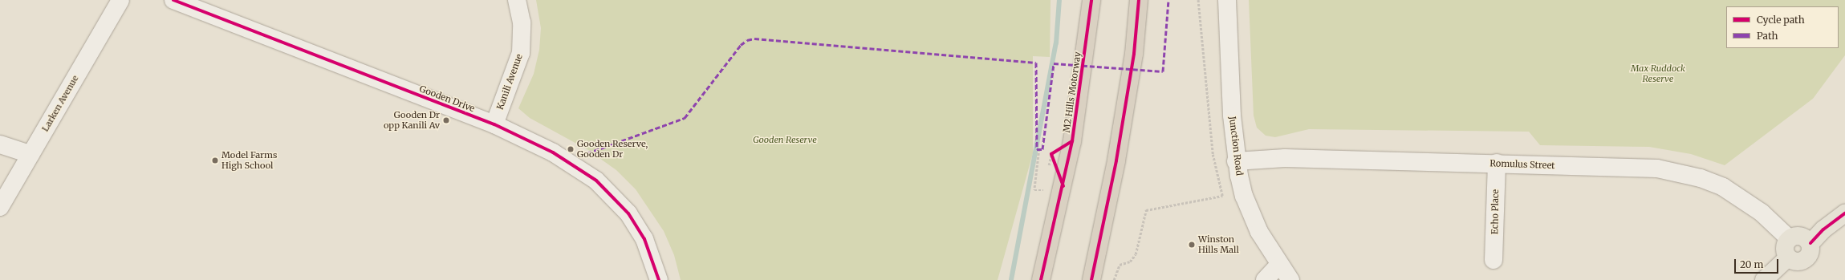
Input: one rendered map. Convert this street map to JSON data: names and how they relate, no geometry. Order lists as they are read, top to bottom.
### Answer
{
  "streets": {
    "highway": ["M2 Hills Motorway"],
    "street": [
      "Kanili Avenue",
      "Gooden Drive",
      "Larken Avenue",
      "Junction Road",
      "Romulus Street",
      "Echo Place"
    ]
  },
  "crossings": [
    ["Kanili Avenue", "Gooden Drive"],
    ["Junction Road", "Romulus Street"],
    ["Romulus Street", "Echo Place"]
  ],
  "parks": ["Max Ruddock Reserve", "Gooden Reserve"],
  "places": [
    "Gooden Dr opp Kanili Av",
    "Gooden Reserve, Gooden Dr",
    "Model Farms High School",
    "Winston Hills Mall"
  ],
  "legend": ["Cycle path", "Path"],
  "scale_bar": "20 m"
}
